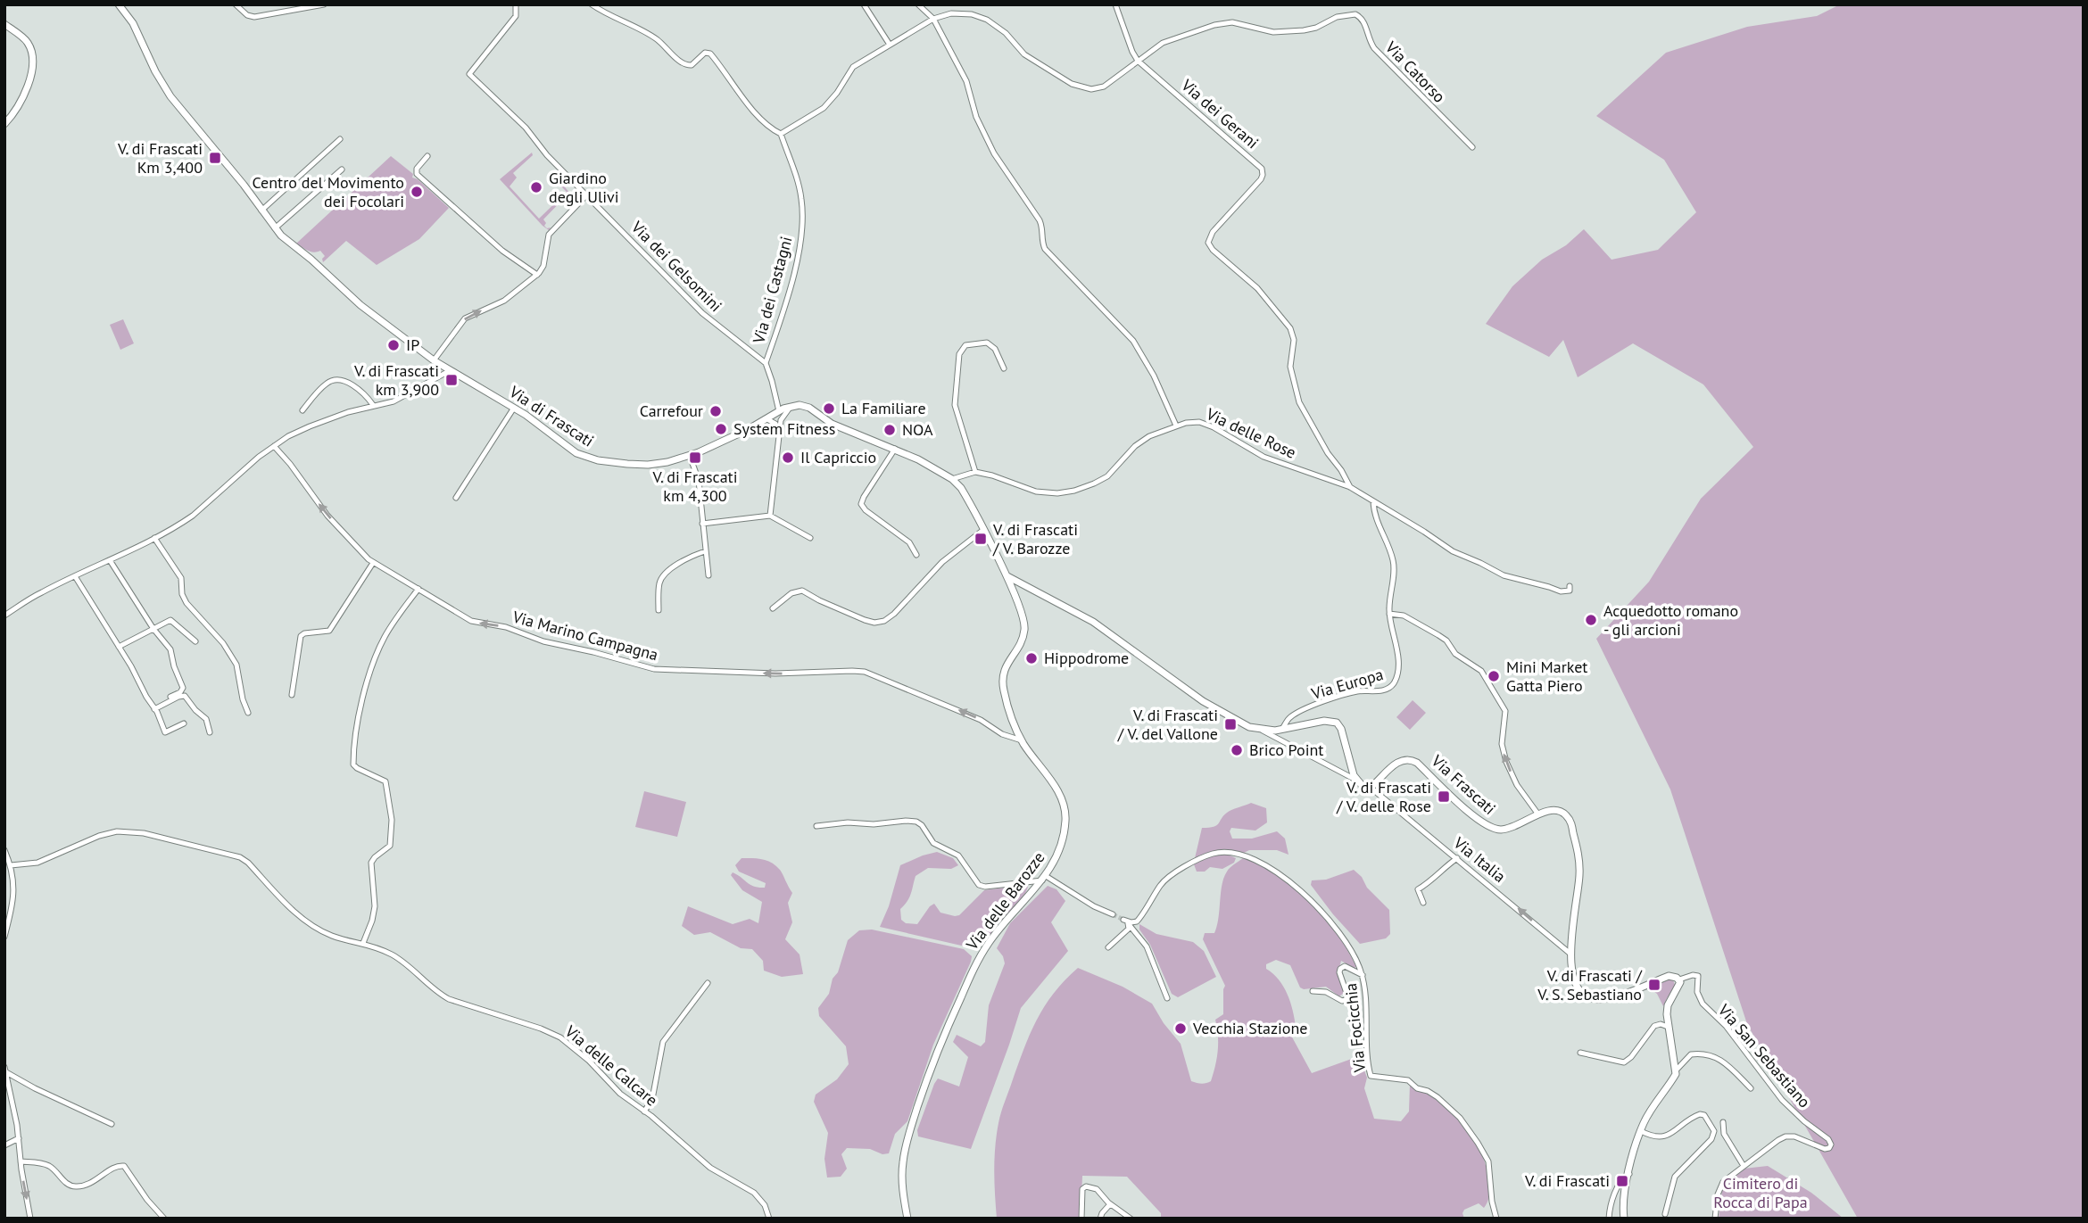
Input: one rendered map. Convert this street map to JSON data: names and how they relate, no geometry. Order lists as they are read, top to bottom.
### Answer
{
  "streets": {
    "main road": ["Via di Frascati", "Via Frascati", "Via delle Barozze"],
    "street": [
      "Via Catorso",
      "Via dei Gerani",
      "Via dei Gelsomini",
      "Via dei Castagni",
      "Via delle Rose",
      "Via Marino Campagna",
      "Via Europa",
      "Via Italia",
      "Via Focicchia",
      "Via San Sebastiano",
      "Via delle Calcare"
    ]
  },
  "crossings": [
    ["Via Catorso", "Via dei Gerani"],
    ["Via dei Gerani", "Via delle Rose"],
    ["Via dei Gelsomini", "Via dei Castagni"],
    ["Via di Frascati", "Via delle Barozze"],
    ["Via delle Rose", "Via Europa"],
    ["Via Marino Campagna", "Via delle Barozze"],
    ["Via Frascati", "Via Italia"],
    ["Via Frascati", "Via San Sebastiano"]
  ],
  "one_way": ["Via Marino Campagna", "Via Italia"],
  "parks": ["Cimitero di Rocca di Papa"],
  "places": {
    "transit": [
      "V. di Frascati Km 3,400",
      "V. di Frascati km 3,900",
      "V. di Frascati km 4,300",
      "V. di Frascati / V. Barozze",
      "V. di Frascati / V. del Vallone",
      "V. di Frascati / V. delle Rose",
      "V. di Frascati / V. S. Sebastiano",
      "V. di Frascati"
    ],
    "other": [
      "Giardino degli Ulivi",
      "Centro del Movimento dei Focolari",
      "IP",
      "La Familiare",
      "Carrefour",
      "System Fitness",
      "NOA",
      "Il Capriccio",
      "Acquedotto romano - gli arcioni",
      "Hippodrome",
      "Mini Market Gatta Piero",
      "Brico Point",
      "Vecchia Stazione"
    ]
  }
}
